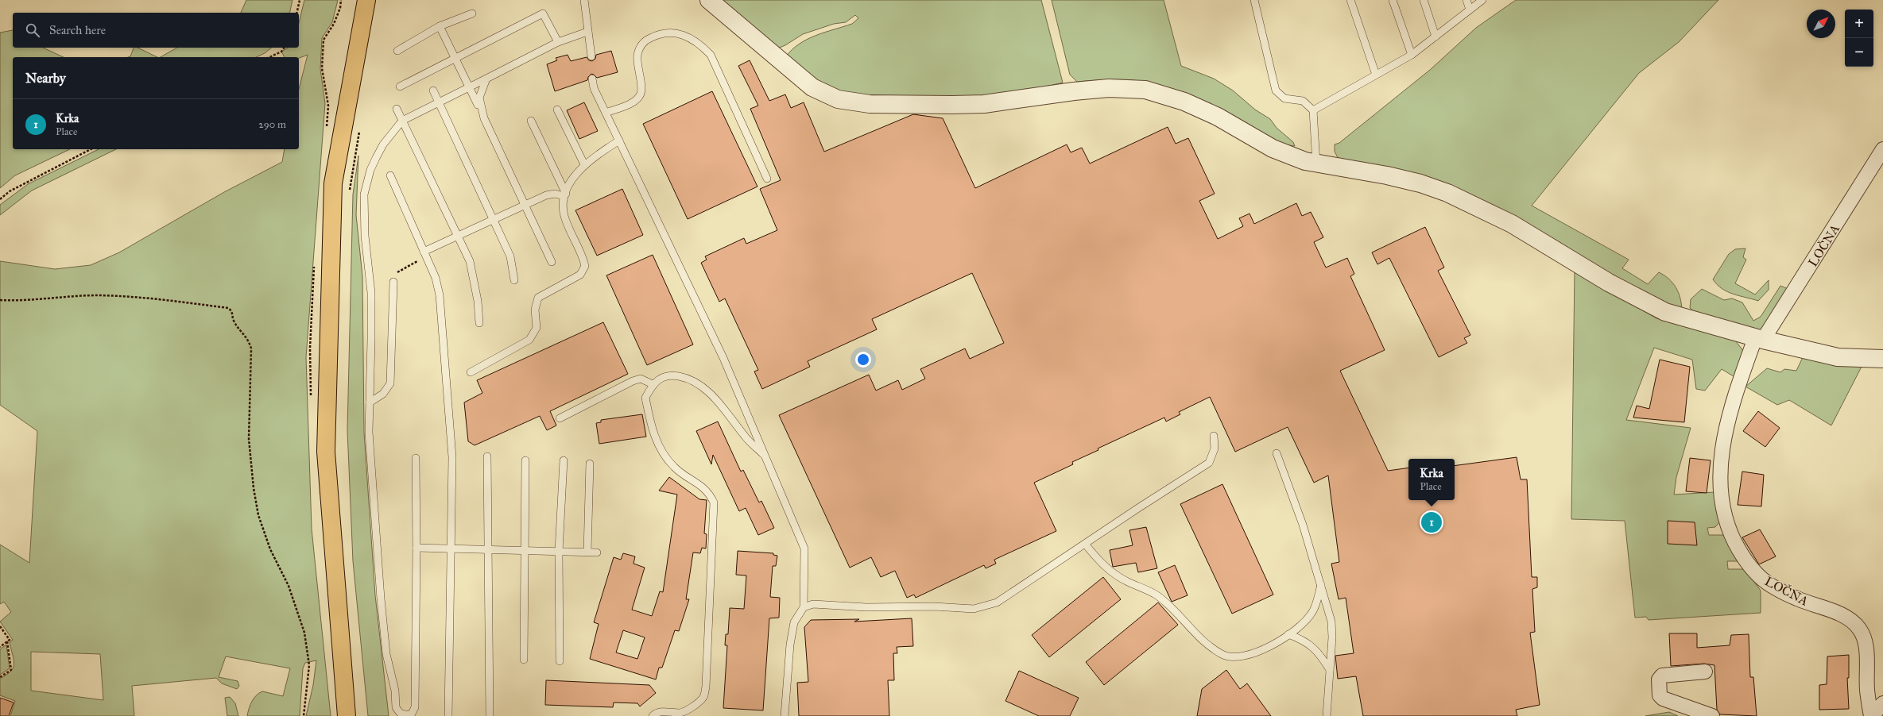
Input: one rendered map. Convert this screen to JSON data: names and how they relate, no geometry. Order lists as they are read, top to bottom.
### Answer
{
  "streets": {
    "street": ["LOČNA"]
  },
  "north": "top right",
  "page": {
    "map_buttons": ["+", "−"],
    "search": "Search here",
    "heading": "Nearby",
    "list": [
      {
        "mark": "1",
        "name": "Krka",
        "note": "Place",
        "value": "290 m"
      }
    ],
    "popup": ["Krka", "Place"],
    "pins": "1"
  }
}
